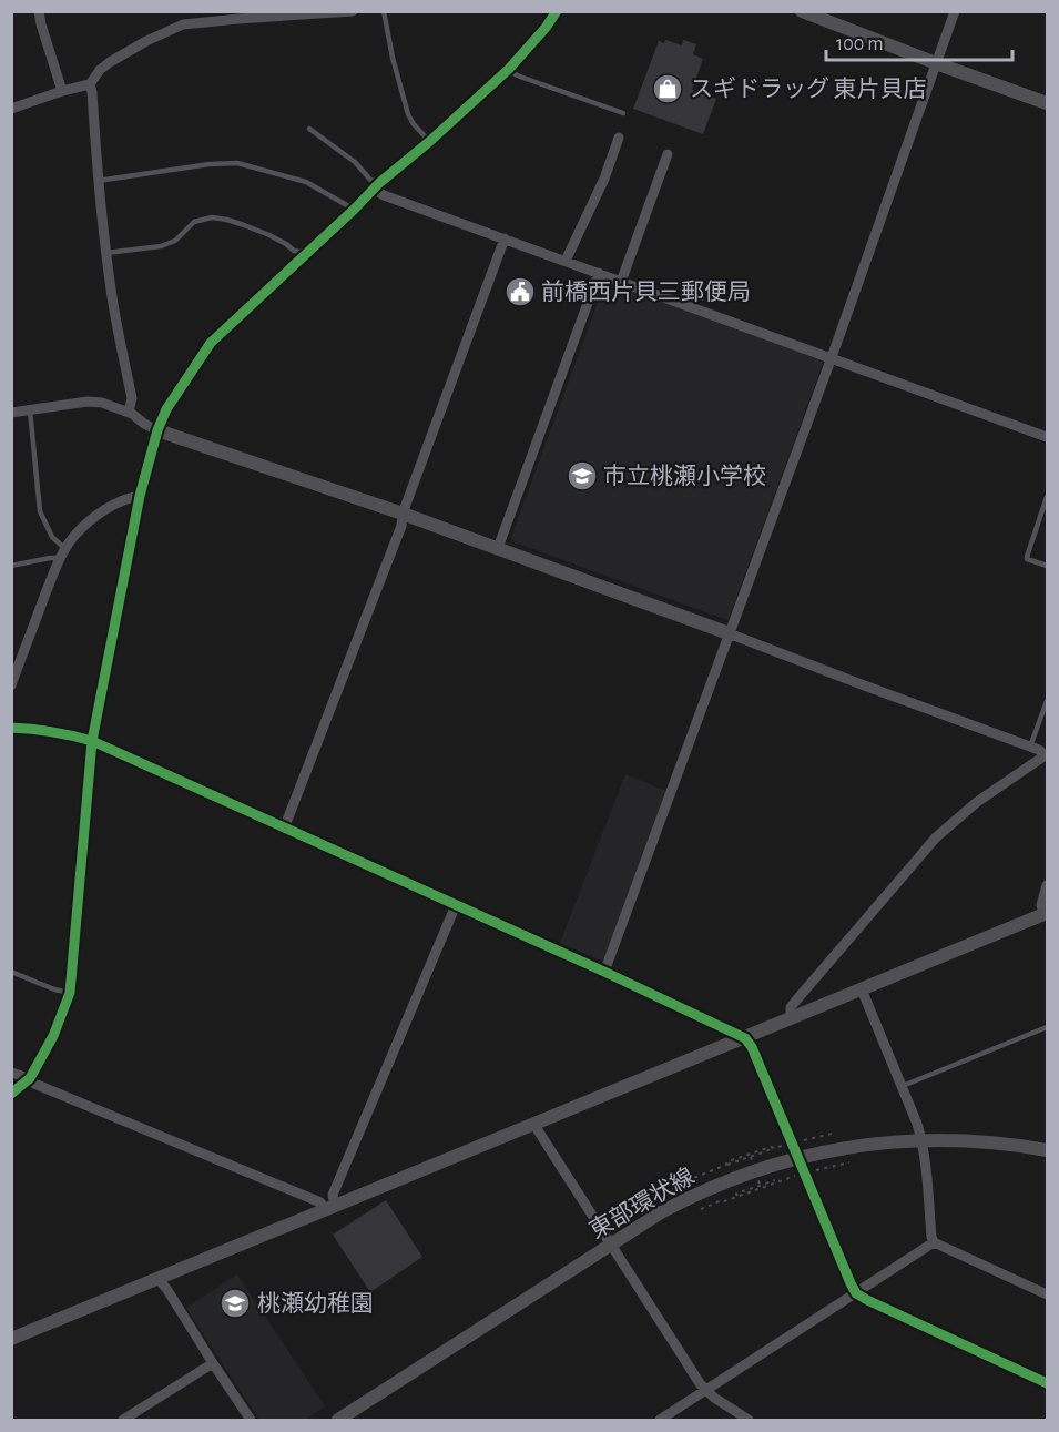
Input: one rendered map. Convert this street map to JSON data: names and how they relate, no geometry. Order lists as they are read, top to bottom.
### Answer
{
  "streets": {
    "street": ["東部環状線"]
  },
  "places": {
    "shop": ["スギドラッグ 東片貝店"],
    "public building": ["前橋西片貝三郵便局"],
    "school or university": ["市立桃瀬小学校", "桃瀬幼稚園"]
  },
  "scale_bar": "100 m"
}
